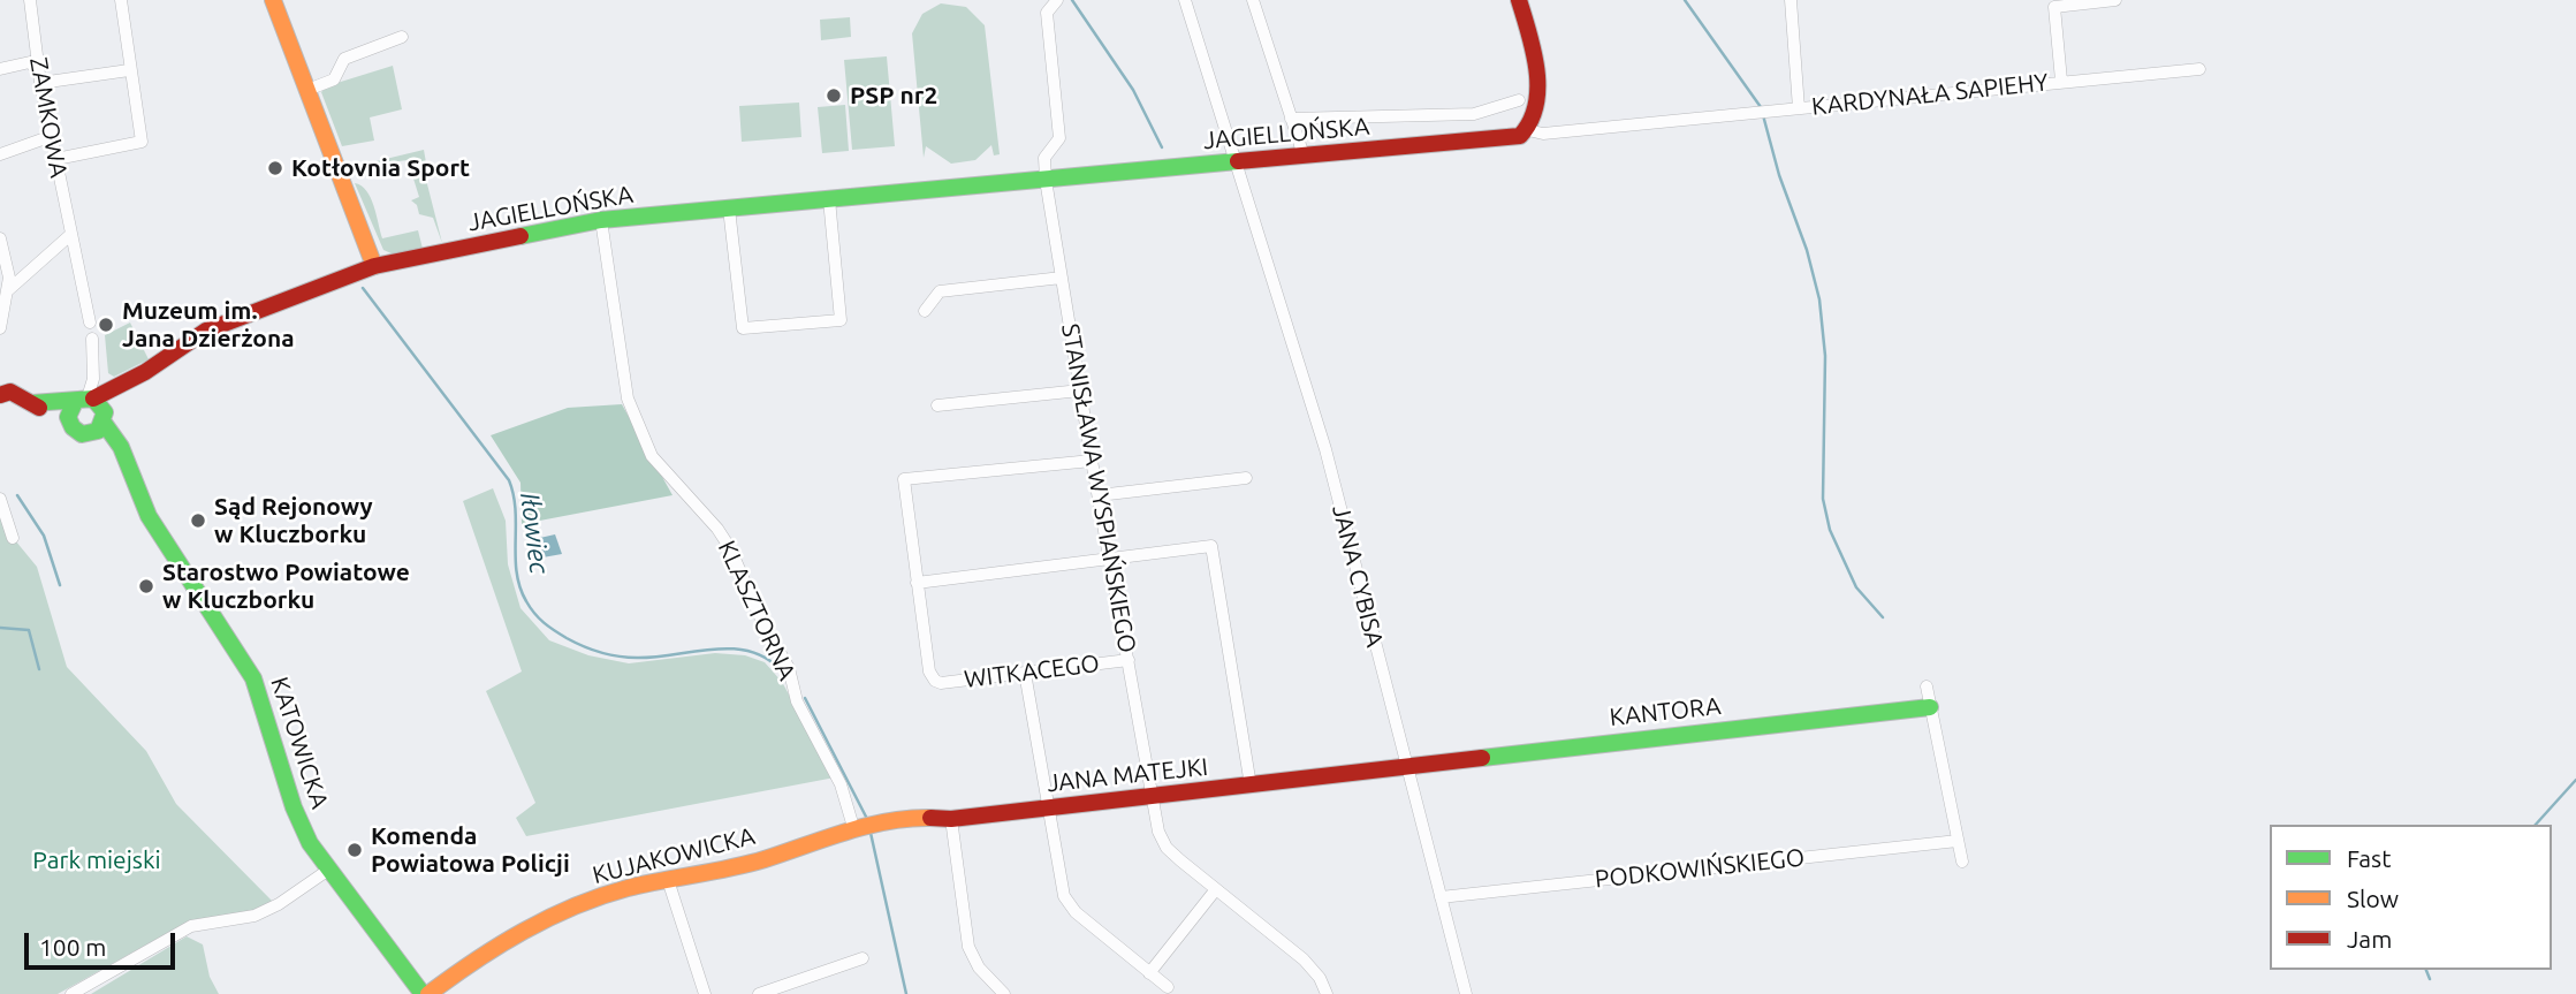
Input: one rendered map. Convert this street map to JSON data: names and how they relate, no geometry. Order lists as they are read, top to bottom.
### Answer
{
  "streets": {
    "street": [
      "KARDYNAŁA SAPIEHY",
      "ZAMKOWA",
      "JAGIELLOŃSKA",
      "STANISŁAWA WYSPIAŃSKIEGO",
      "JANA CYBISA",
      "KLASZTORNA",
      "WITKACEGO",
      "KANTORA",
      "KATOWICKA",
      "JANA MATEJKI",
      "KUJAKOWICKA",
      "PODKOWIŃSKIEGO"
    ]
  },
  "crossings": [
    ["KARDYNAŁA SAPIEHY", "JAGIELLOŃSKA"],
    ["JAGIELLOŃSKA", "STANISŁAWA WYSPIAŃSKIEGO"],
    ["JAGIELLOŃSKA", "JANA CYBISA"],
    ["JAGIELLOŃSKA", "KLASZTORNA"],
    ["JAGIELLOŃSKA", "KATOWICKA"],
    ["STANISŁAWA WYSPIAŃSKIEGO", "WITKACEGO"],
    ["STANISŁAWA WYSPIAŃSKIEGO", "JANA MATEJKI"],
    ["JANA CYBISA", "KANTORA"],
    ["JANA CYBISA", "JANA MATEJKI"],
    ["JANA CYBISA", "PODKOWIŃSKIEGO"],
    ["KLASZTORNA", "JANA MATEJKI"],
    ["KLASZTORNA", "KUJAKOWICKA"],
    ["KANTORA", "JANA MATEJKI"],
    ["KATOWICKA", "KUJAKOWICKA"],
    ["JANA MATEJKI", "KUJAKOWICKA"]
  ],
  "water": ["Iłowiec"],
  "parks": ["Park miejski"],
  "places": [
    "PSP nr2",
    "Kotłovnia Sport",
    "Muzeum im. Jana Dzierżona",
    "Sąd Rejonowy w Kluczborku",
    "Starostwo Powiatowe w Kluczborku",
    "Komenda Powiatowa Policji"
  ],
  "legend": ["Fast", "Slow", "Jam"],
  "scale_bar": "100 m"
}
